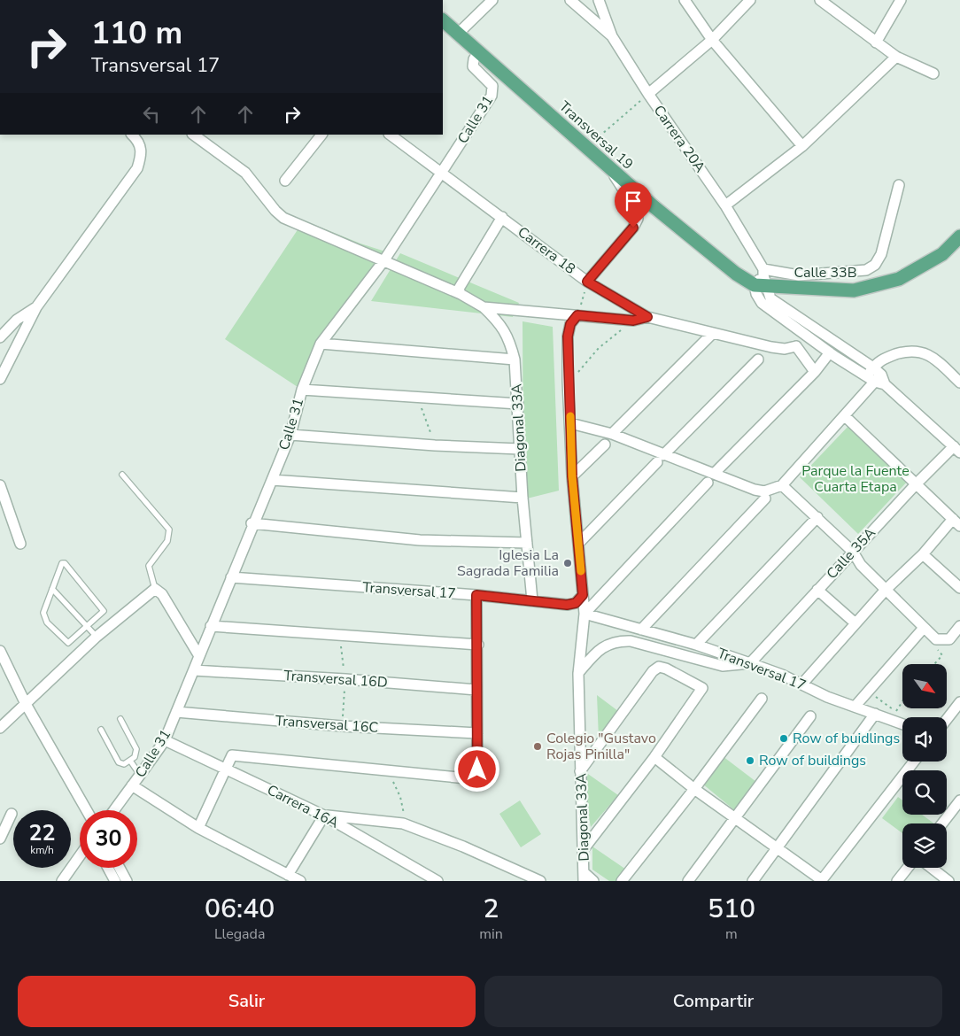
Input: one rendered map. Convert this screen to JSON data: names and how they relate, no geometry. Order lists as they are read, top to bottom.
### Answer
{
  "streets": {
    "main road": ["Transversal 19", "Calle 33B"],
    "street": [
      "Calle 31",
      "Carrera 20A",
      "Carrera 18",
      "Diagonal 33A",
      "Calle 35A",
      "Transversal 17",
      "Transversal 16D",
      "Transversal 16C",
      "Carrera 16A"
    ]
  },
  "crossings": [
    ["Calle 31", "Transversal 19"],
    ["Calle 31", "Carrera 18"],
    ["Calle 31", "Transversal 17"],
    ["Calle 31", "Transversal 16D"],
    ["Calle 31", "Transversal 16C"],
    ["Calle 31", "Carrera 16A"],
    ["Transversal 19", "Carrera 20A"],
    ["Transversal 19", "Calle 33B"],
    ["Carrera 20A", "Calle 33B"],
    ["Diagonal 33A", "Transversal 17"],
    ["Calle 35A", "Transversal 17"]
  ],
  "parks": ["Parque la Fuente Cuarta Etapa"],
  "places": [
    "Iglesia La Sagrada Familia",
    "Row of buidlings",
    "Colegio \"Gustavo Rojas Pinilla\"",
    "Row of buildings"
  ],
  "north": "bottom right",
  "page": {
    "turn": ["110 m", "Transversal 17"],
    "speed": "22 km/h",
    "limit": "30",
    "eta": [
      "06:40",
      "Llegada",
      "2",
      "min",
      "510",
      "m"
    ],
    "buttons": ["Salir", "Compartir"]
  }
}
